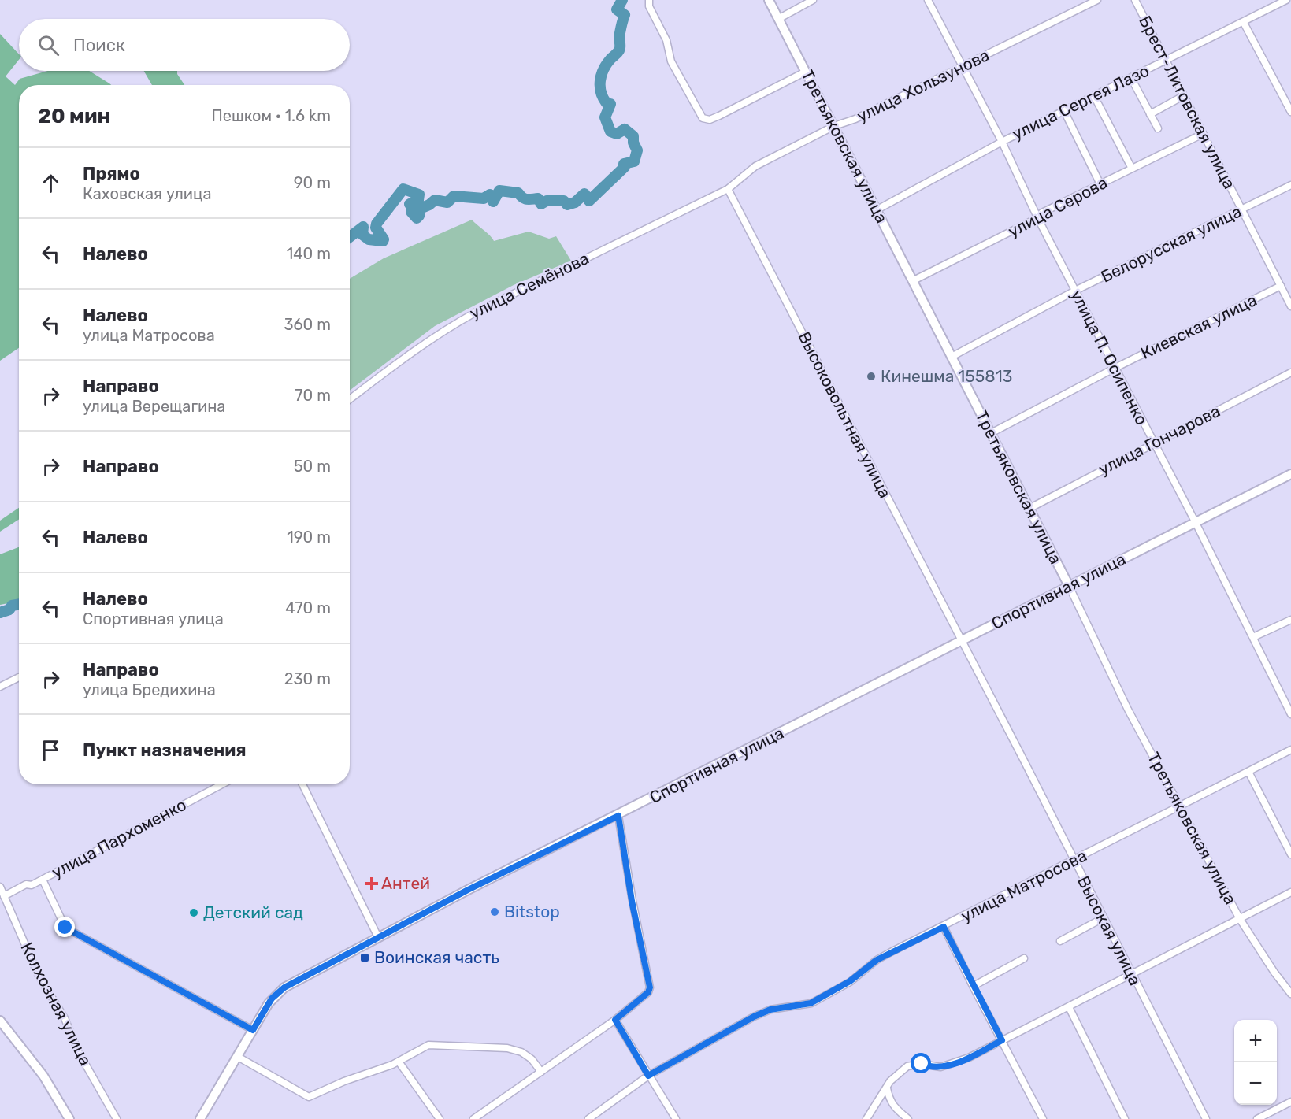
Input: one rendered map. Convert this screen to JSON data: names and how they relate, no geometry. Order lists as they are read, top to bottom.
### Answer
{
  "streets": {
    "street": [
      "улица Хользунова",
      "улица Сергея Лазо",
      "Брест-Литовская улица",
      "Третьяковская улица",
      "улица Серова",
      "Белорусская улица",
      "улица Семёнова",
      "Киевская улица",
      "улица П. Осипенко",
      "Высоковольтная улица",
      "улица Гончарова",
      "Спортивная улица",
      "улица Пархоменко",
      "улица Матросова",
      "Высокая улица",
      "Колхозная улица"
    ]
  },
  "crossings": [
    ["улица Хользунова", "Третьяковская улица"],
    ["улица Хользунова", "улица Семёнова"],
    ["улица Хользунова", "улица П. Осипенко"],
    ["улица Хользунова", "Высоковольтная улица"],
    ["улица Сергея Лазо", "Брест-Литовская улица"],
    ["улица Сергея Лазо", "Третьяковская улица"],
    ["улица Сергея Лазо", "улица П. Осипенко"],
    ["Брест-Литовская улица", "улица Серова"],
    ["Брест-Литовская улица", "Белорусская улица"],
    ["Брест-Литовская улица", "Киевская улица"],
    ["Третьяковская улица", "улица Серова"],
    ["Третьяковская улица", "Белорусская улица"],
    ["Третьяковская улица", "Киевская улица"],
    ["Третьяковская улица", "улица Гончарова"],
    ["Третьяковская улица", "Спортивная улица"],
    ["Третьяковская улица", "улица Матросова"],
    ["улица Серова", "улица П. Осипенко"],
    ["Белорусская улица", "улица П. Осипенко"],
    ["улица Семёнова", "Высоковольтная улица"],
    ["Киевская улица", "улица П. Осипенко"],
    ["улица П. Осипенко", "улица Гончарова"],
    ["улица П. Осипенко", "Спортивная улица"],
    ["Высоковольтная улица", "Спортивная улица"],
    ["Высоковольтная улица", "Высокая улица"],
    ["Спортивная улица", "Высокая улица"],
    ["улица Пархоменко", "Колхозная улица"],
    ["улица Матросова", "Высокая улица"]
  ],
  "places": {
    "other": ["Кинешма 155813", "Bitstop", "Детский сад"],
    "health": ["Антей"],
    "transit": ["Воинская часть"]
  },
  "page": {
    "search": "Поиск",
    "heading": ["20 мин", "Пешком · 1.6 km"],
    "list": [
      ["Прямо", "Каховская улица", "90 m"],
      ["Налево", "140 m"],
      ["Налево", "улица Матросова", "360 m"],
      ["Направо", "улица Верещагина", "70 m"],
      ["Направо", "50 m"],
      ["Налево", "190 m"],
      ["Налево", "Спортивная улица", "470 m"],
      ["Направо", "улица Бредихина", "230 m"],
      "Пункт назначения"
    ],
    "map_buttons": ["+", "−"]
  }
}
